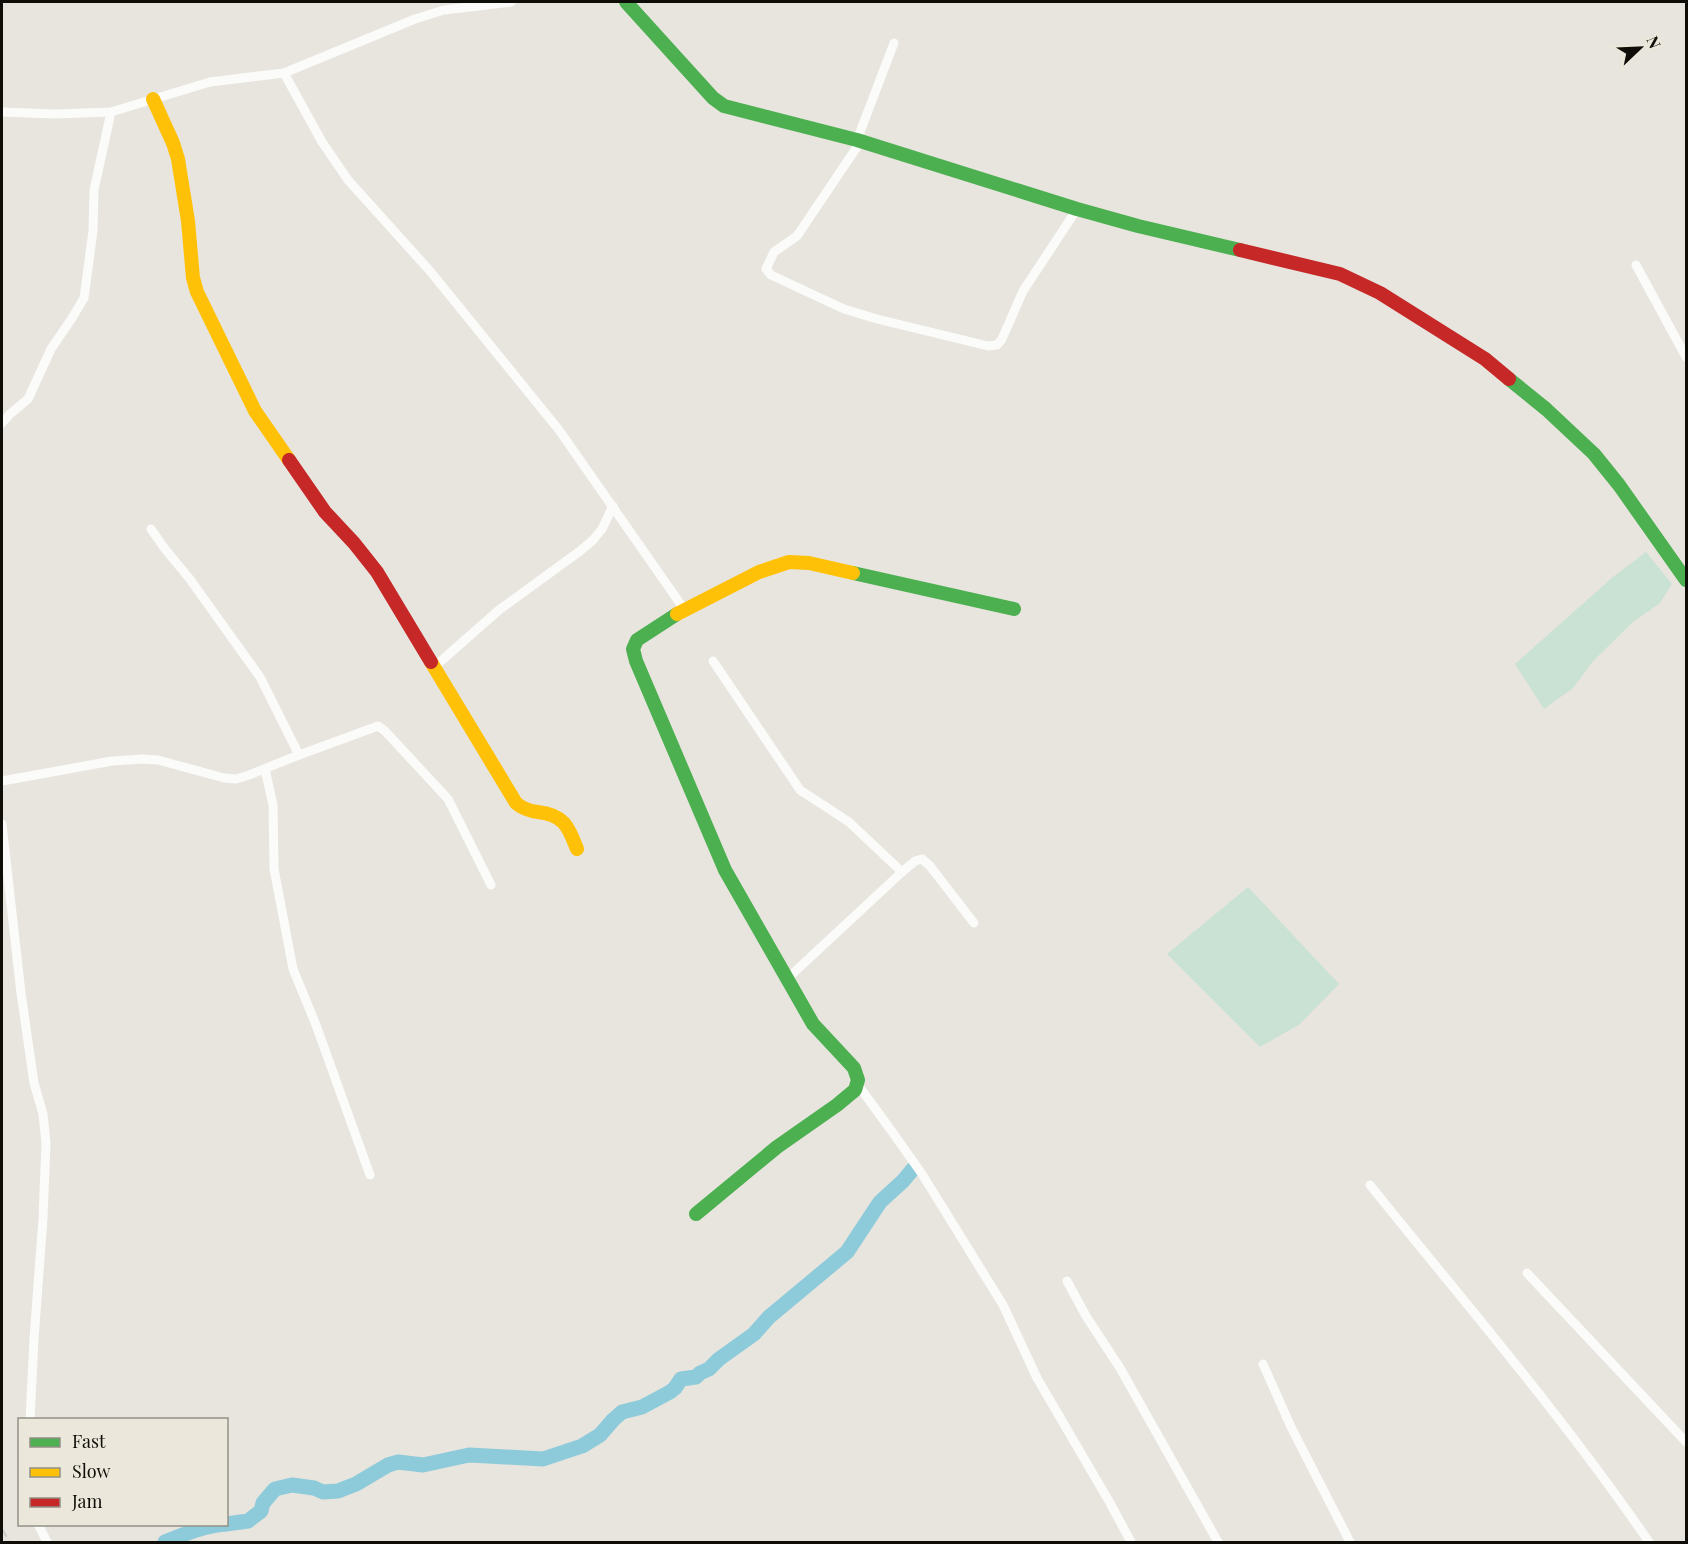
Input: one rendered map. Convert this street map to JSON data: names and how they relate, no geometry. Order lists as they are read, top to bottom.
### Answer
{
  "legend": ["Fast", "Slow", "Jam"],
  "north": "top right"
}
